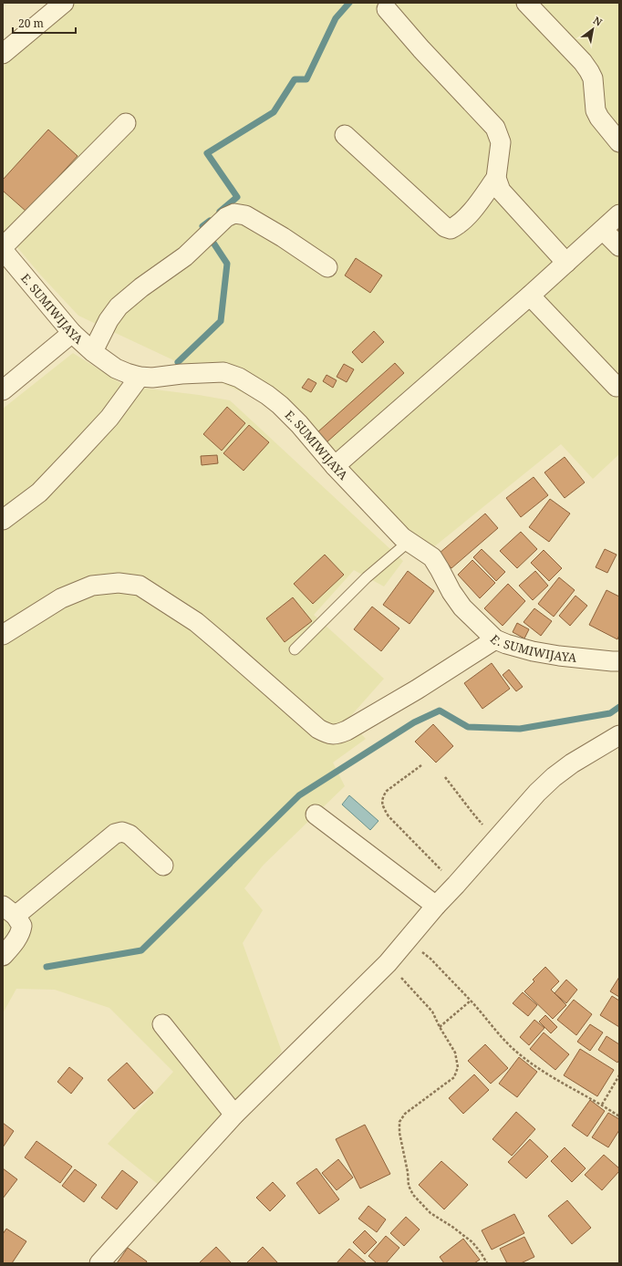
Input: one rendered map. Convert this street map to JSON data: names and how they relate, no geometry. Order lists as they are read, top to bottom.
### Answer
{
  "streets": {
    "street": ["E. SUMIWIJAYA"]
  },
  "scale_bar": "20 m",
  "north": "top right"
}
